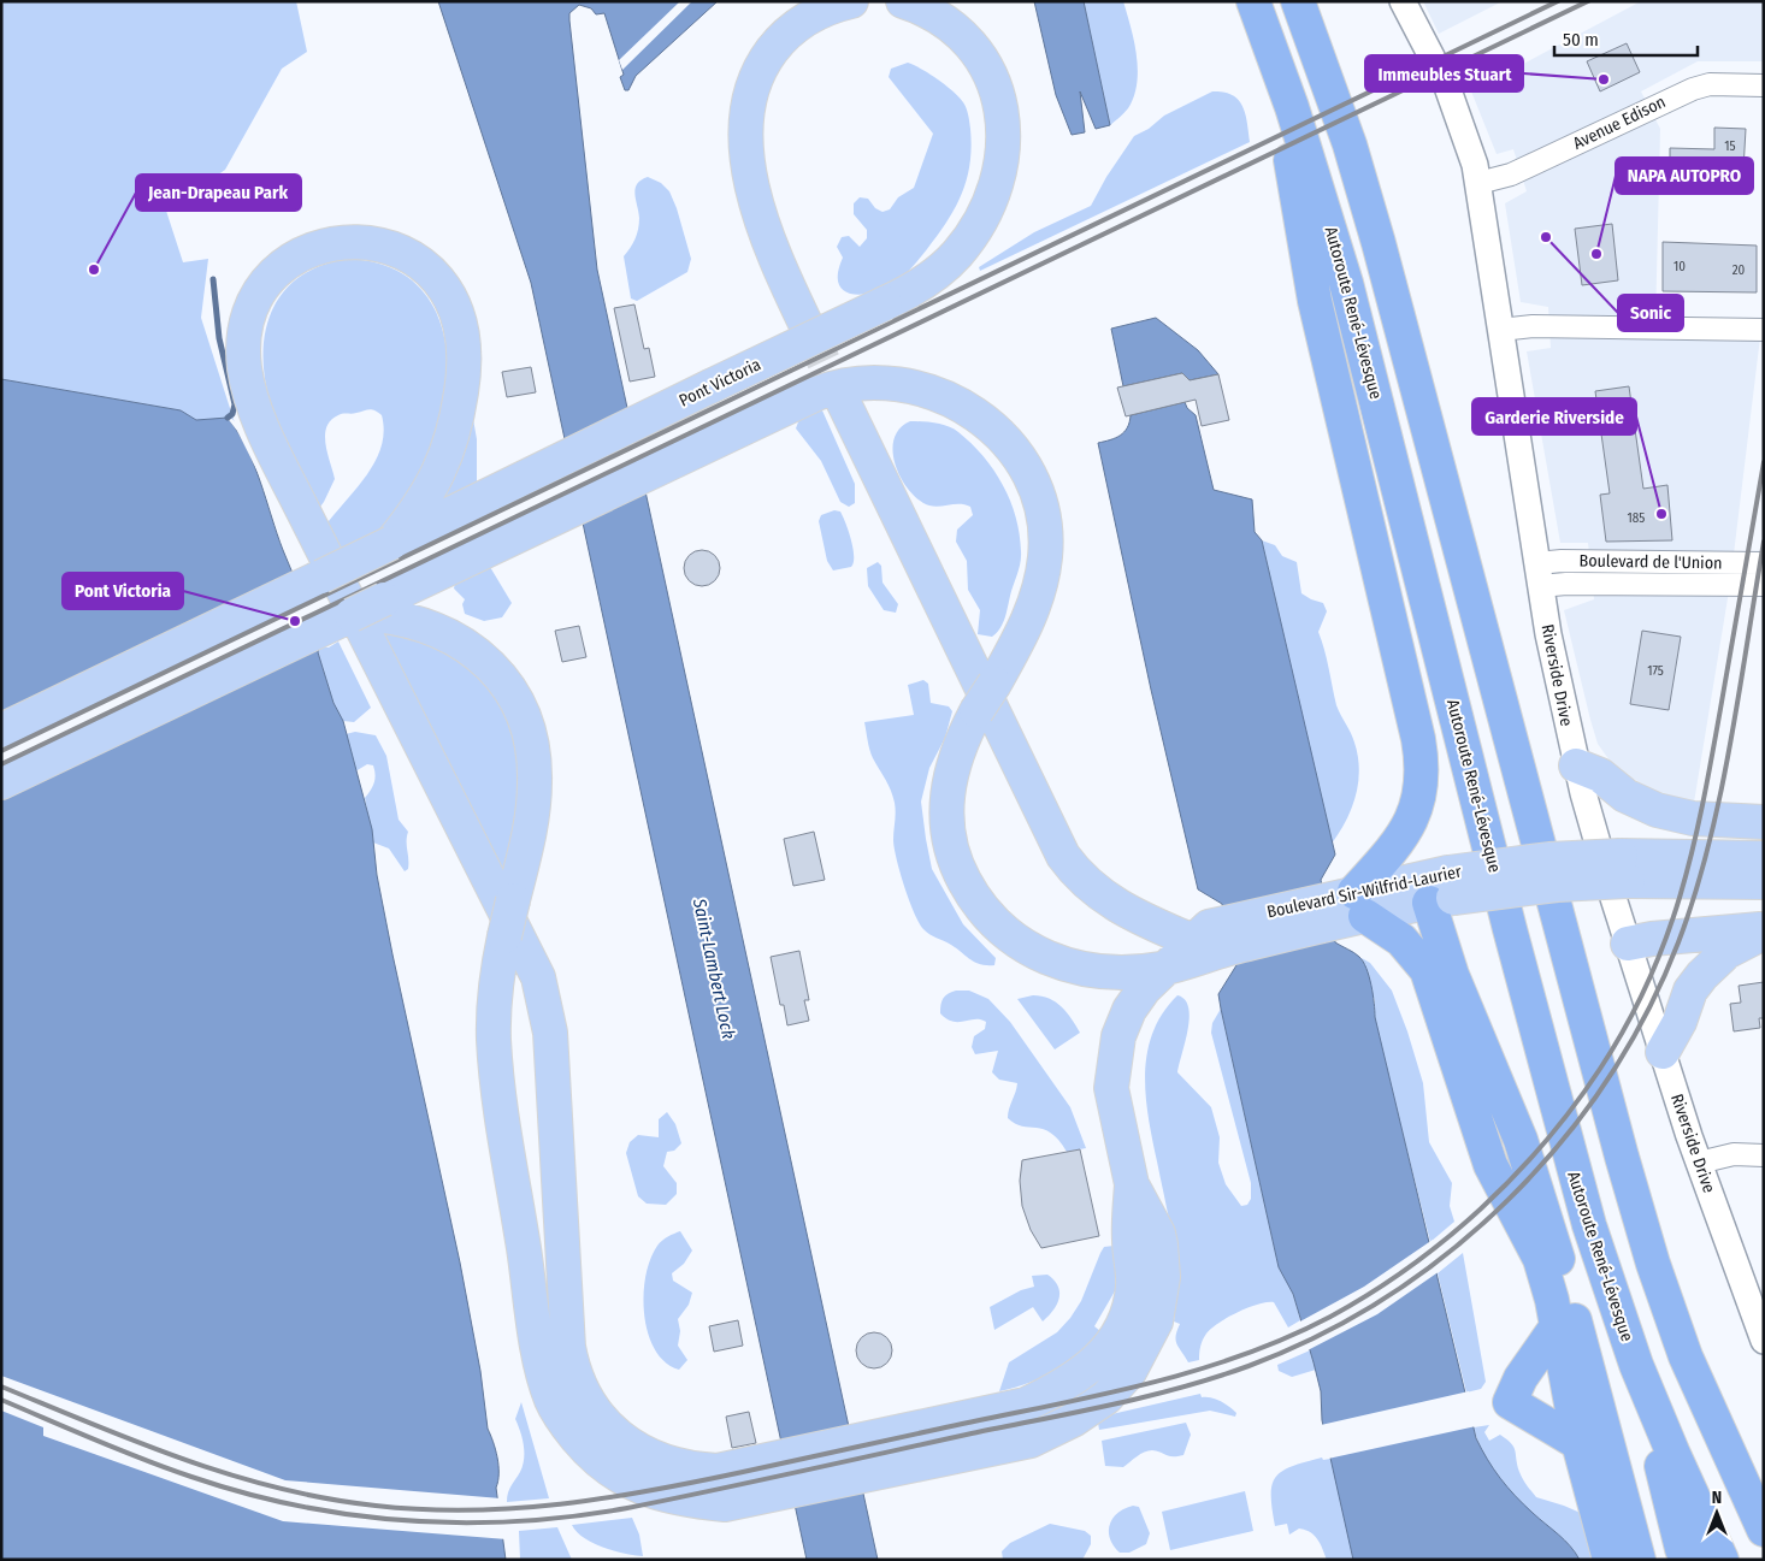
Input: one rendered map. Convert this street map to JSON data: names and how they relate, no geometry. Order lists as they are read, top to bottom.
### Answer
{
  "streets": {
    "highway": ["Autoroute René-Lévesque"],
    "main road": ["Pont Victoria", "Boulevard Sir-Wilfrid-Laurier"],
    "street": ["Avenue Edison", "Boulevard de l'Union", "Riverside Drive"]
  },
  "crossings": [
    ["Avenue Edison", "Riverside Drive"],
    ["Boulevard de l'Union", "Riverside Drive"]
  ],
  "water": ["Saint-Lambert Lock"],
  "places": [
    "Immeubles Stuart",
    "Sonic",
    "NAPA AUTOPRO",
    "Jean-Drapeau Park",
    "Garderie Riverside",
    "Pont Victoria"
  ],
  "house_numbers": [
    "15",
    "10",
    "20",
    "185",
    "175"
  ],
  "scale_bar": "50 m",
  "north": "top"
}
